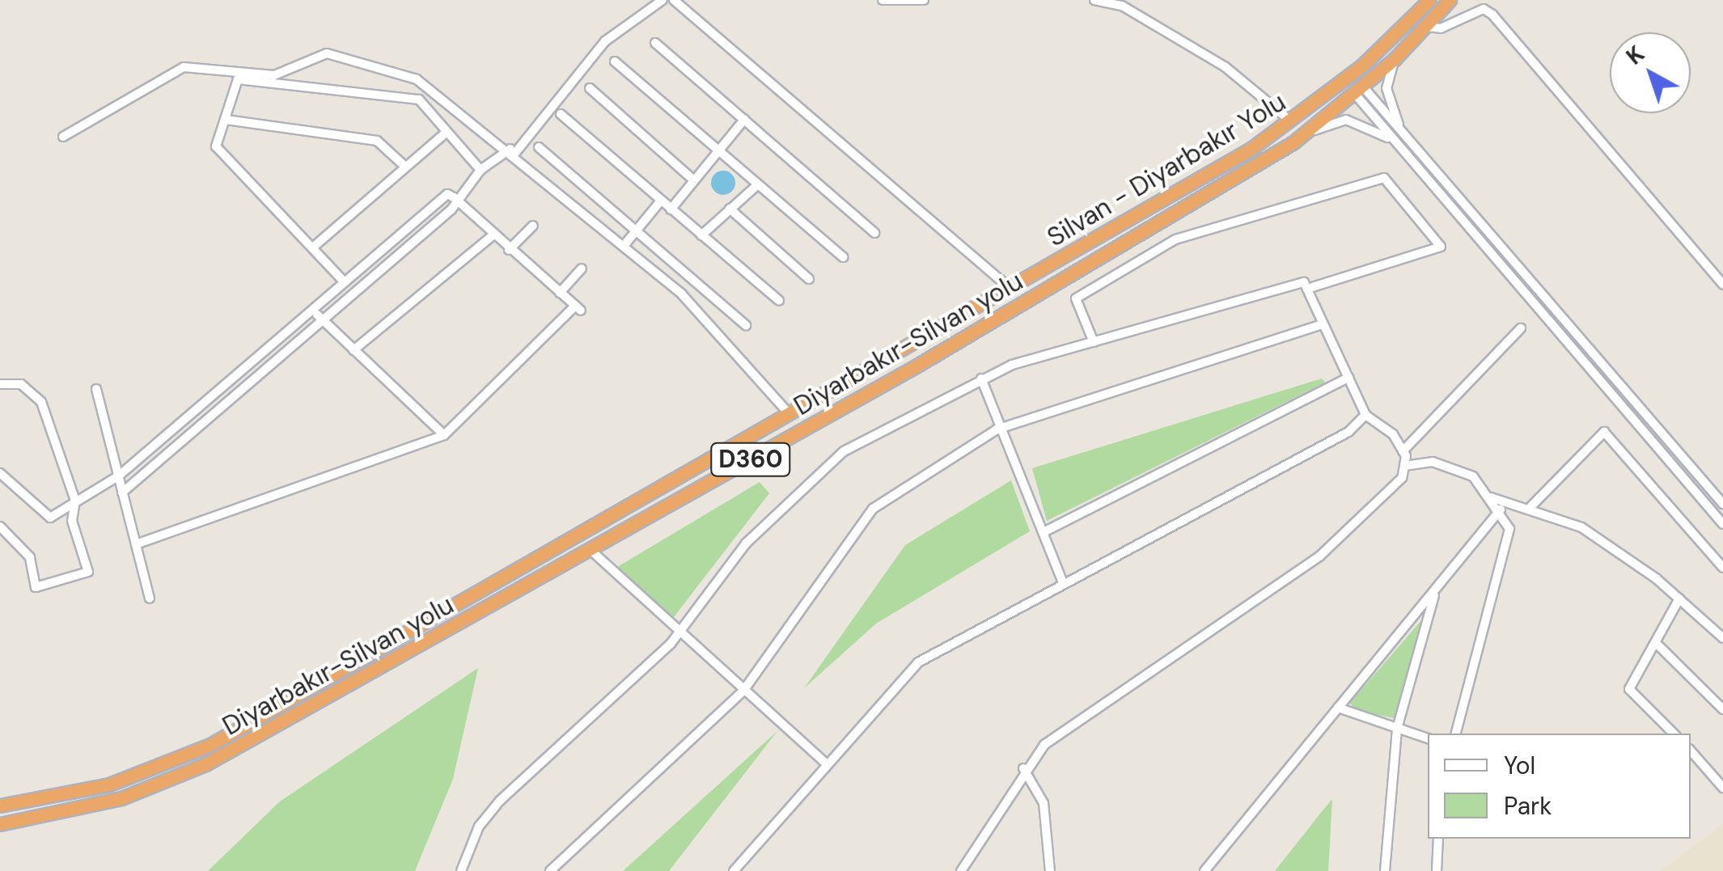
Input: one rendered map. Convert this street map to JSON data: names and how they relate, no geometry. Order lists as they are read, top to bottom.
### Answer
{
  "streets": {
    "highway": ["Silvan - Diyarbakır Yolu", "Diyarbakır-Silvan yolu", "D360"]
  },
  "legend": ["Yol", "Park"],
  "north": "top left"
}
